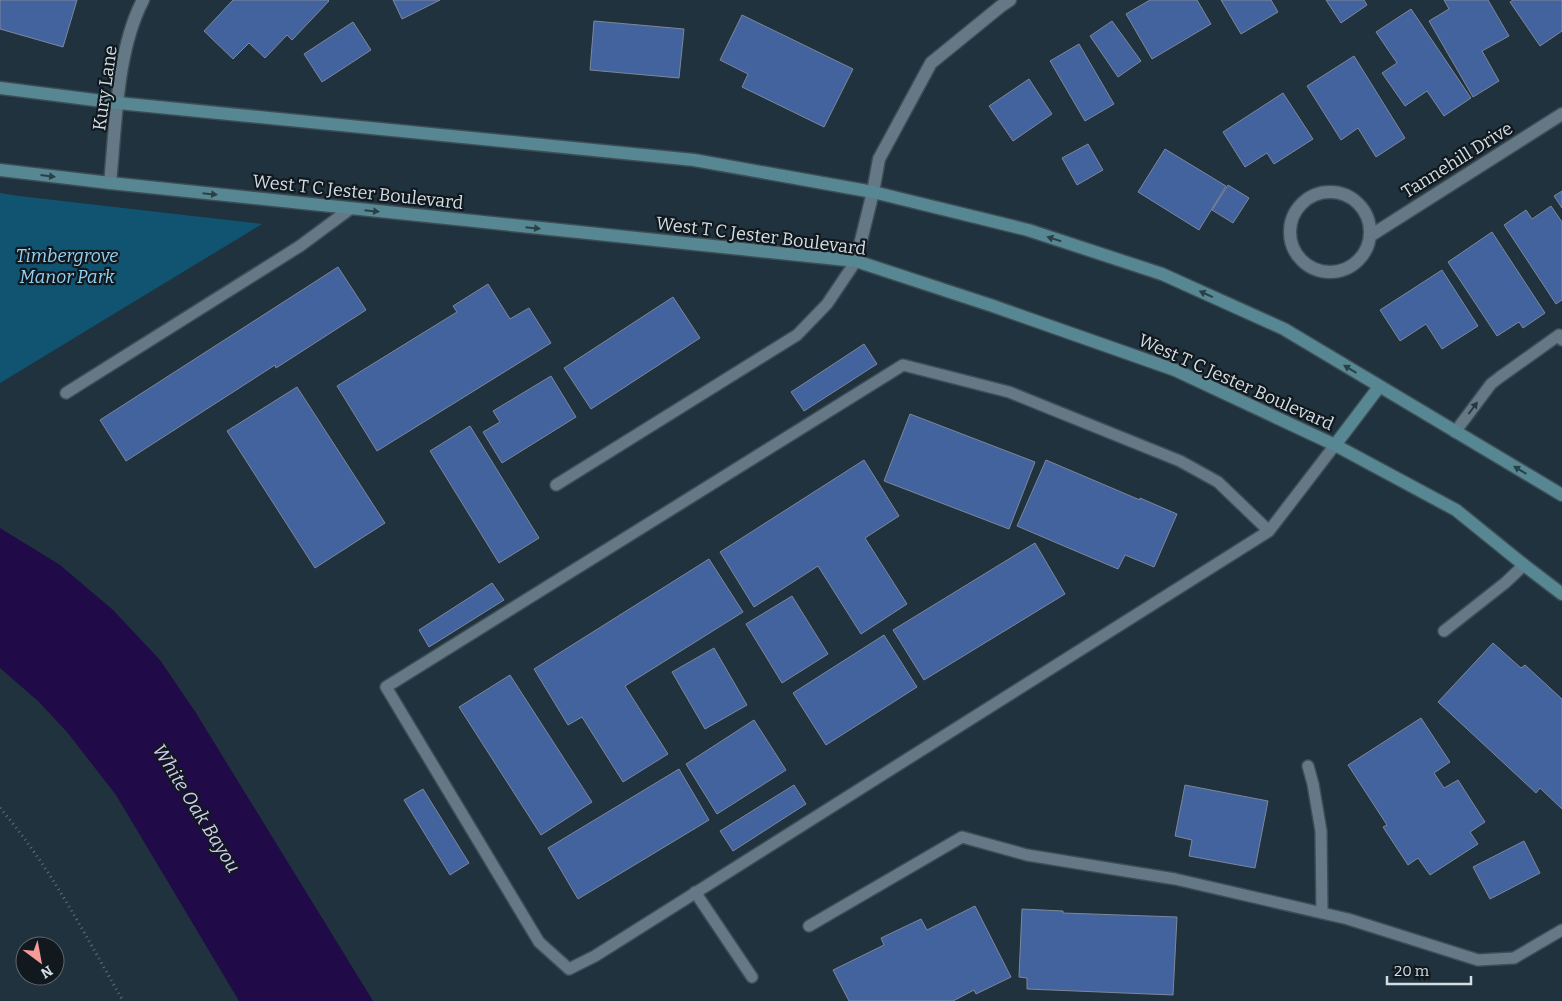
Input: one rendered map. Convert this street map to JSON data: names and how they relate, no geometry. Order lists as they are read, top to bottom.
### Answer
{
  "streets": {
    "main road": ["West T C Jester Boulevard"],
    "street": ["Kury Lane", "Tannehill Drive"]
  },
  "crossings": [
    ["Kury Lane", "West T C Jester Boulevard"]
  ],
  "water": ["White Oak Bayou"],
  "parks": ["Timbergrove Manor Park"],
  "scale_bar": "20 m",
  "north": "bottom right"
}
